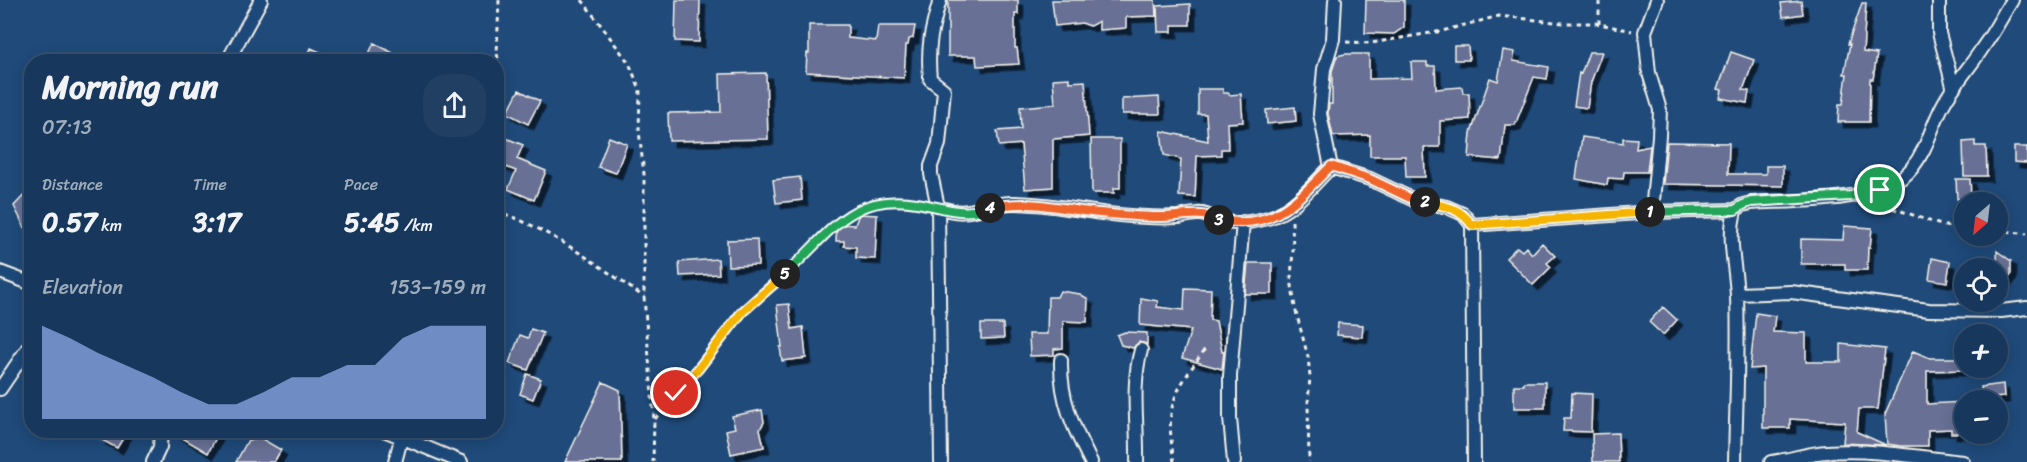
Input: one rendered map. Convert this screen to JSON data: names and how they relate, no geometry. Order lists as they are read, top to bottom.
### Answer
{
  "north": "bottom left",
  "page": {
    "heading": ["Morning run", "07:13"],
    "stats": [
      ["Distance", "0.57 km"],
      ["Time", "3:17"],
      ["Pace", "5:45 /km"]
    ],
    "pins": [
      "2",
      "4",
      "1",
      "3",
      "5"
    ],
    "map_buttons": ["+", "−"],
    "chart": ["Elevation", "153–159 m"]
  }
}
